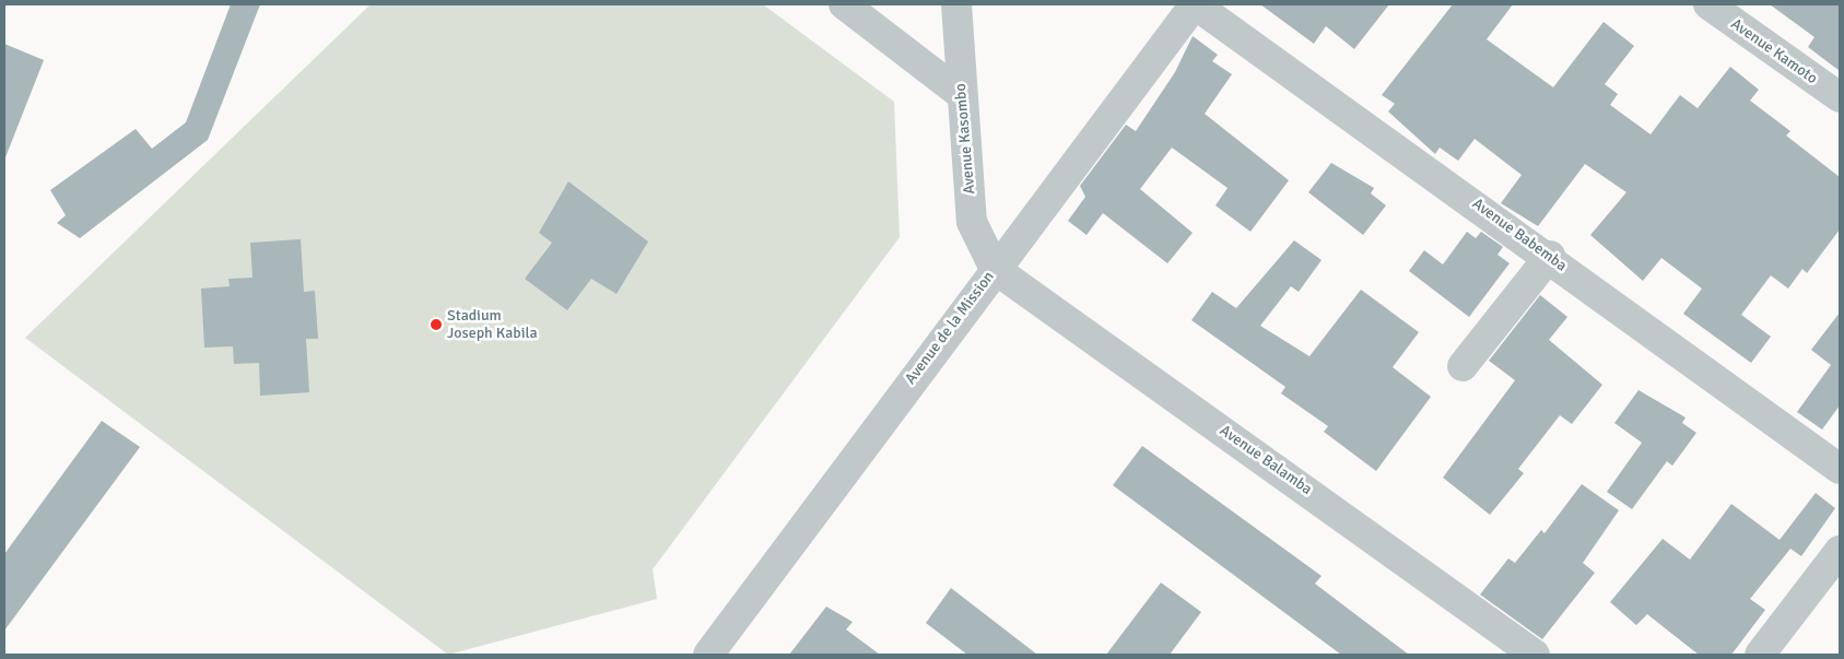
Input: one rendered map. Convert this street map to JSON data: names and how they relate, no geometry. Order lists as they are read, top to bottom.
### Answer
{
  "streets": {
    "street": [
      "Avenue Kamoto",
      "Avenue Kasombo",
      "Avenue Babemba",
      "Avenue de la Mission",
      "Avenue Balamba"
    ]
  },
  "crossings": [
    ["Avenue Kasombo", "Avenue de la Mission"],
    ["Avenue Kasombo", "Avenue Balamba"],
    ["Avenue Babemba", "Avenue de la Mission"],
    ["Avenue de la Mission", "Avenue Balamba"]
  ],
  "places": ["Stadium Joseph Kabila"]
}
